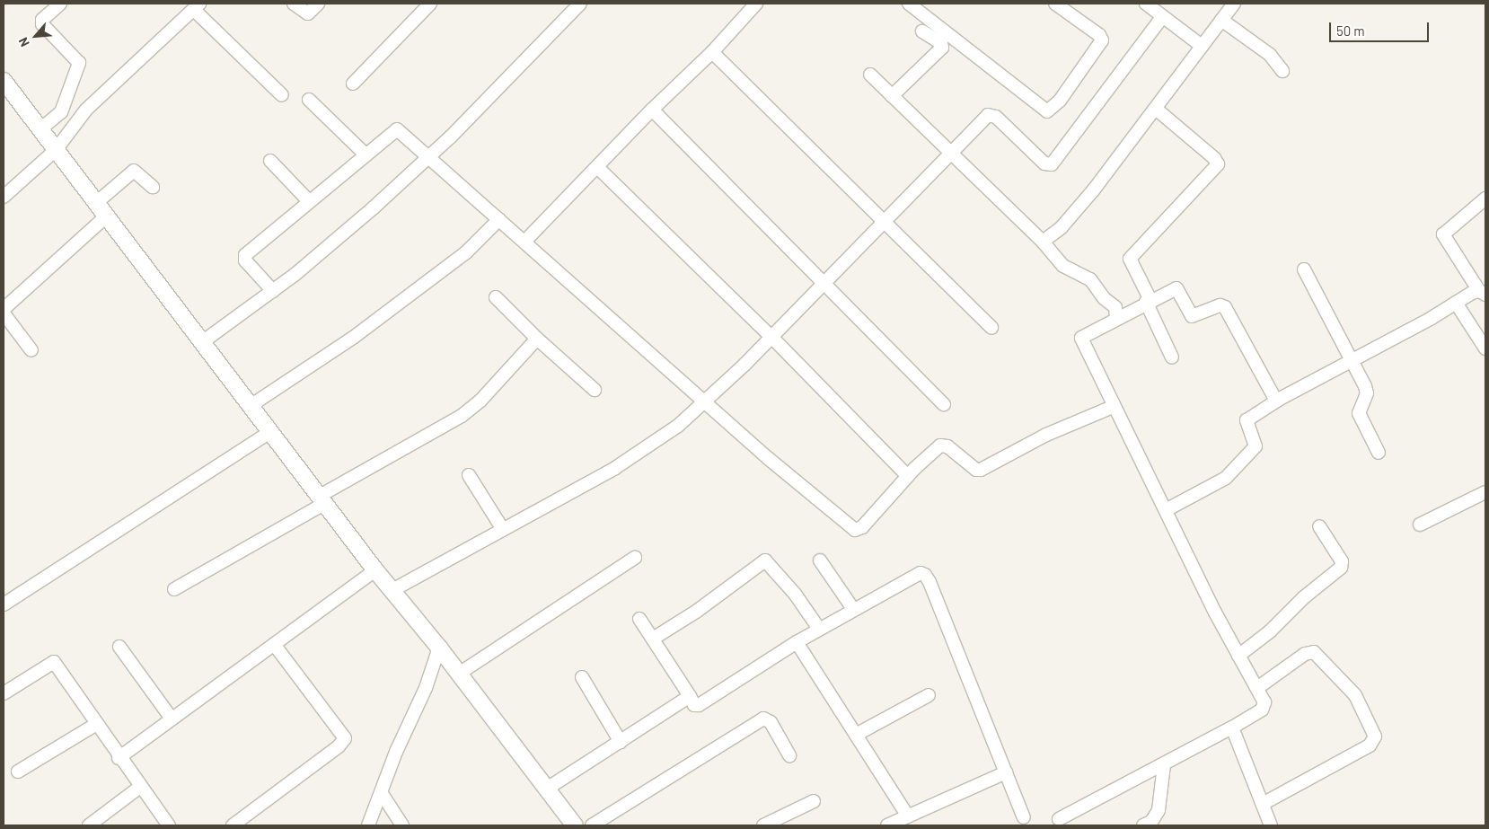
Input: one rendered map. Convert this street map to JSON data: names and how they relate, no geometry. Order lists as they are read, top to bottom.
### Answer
{
  "scale_bar": "50 m",
  "north": "bottom left"
}
